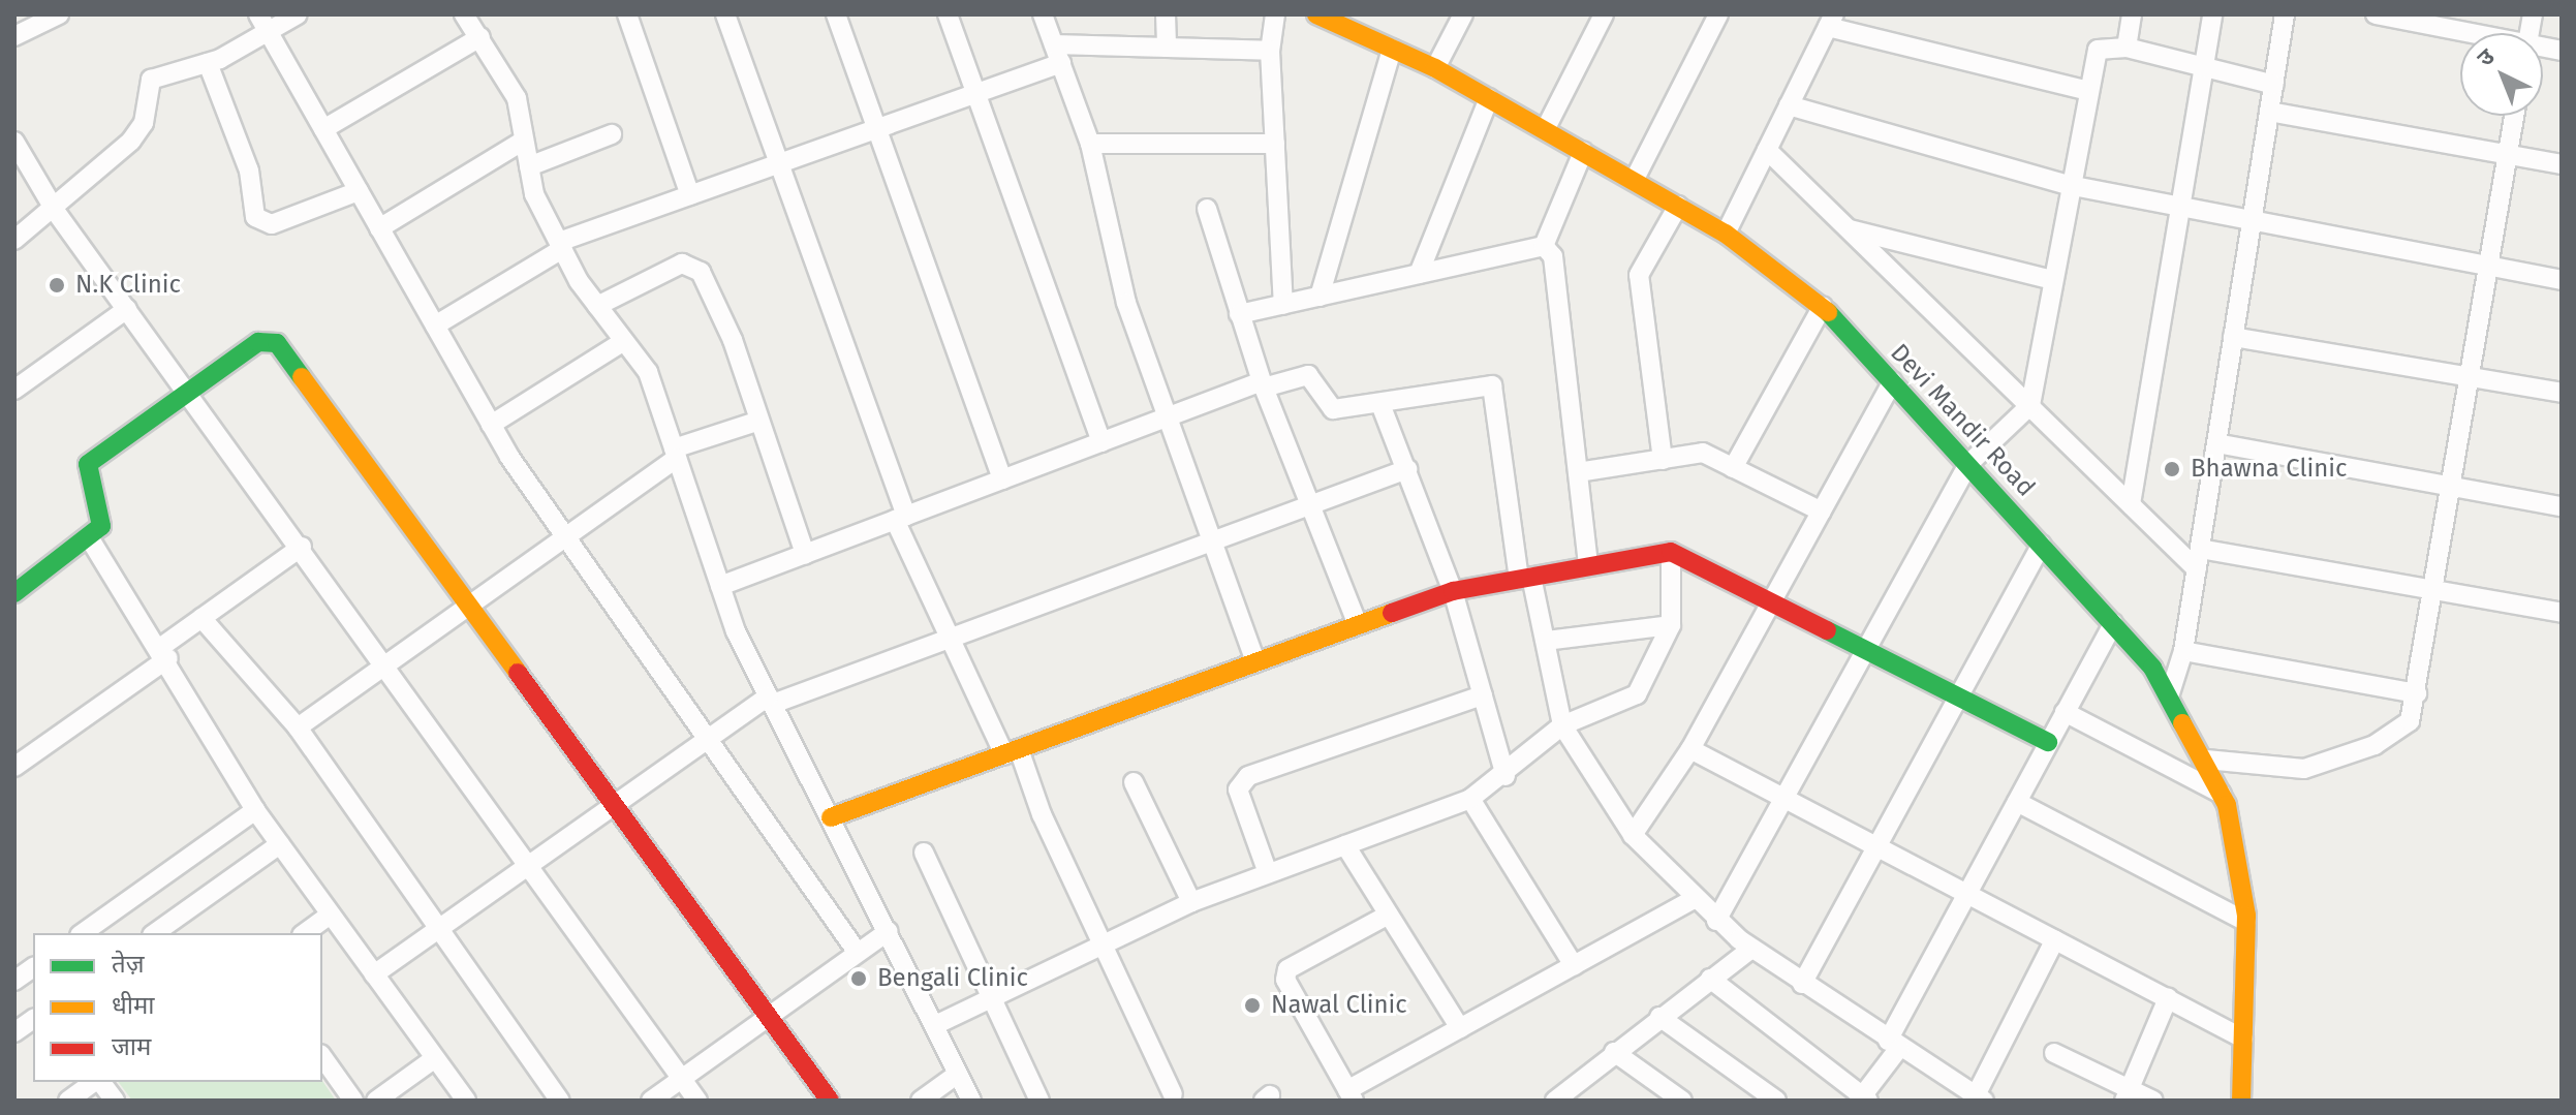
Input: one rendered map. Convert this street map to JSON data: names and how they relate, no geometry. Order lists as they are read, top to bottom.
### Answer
{
  "streets": {
    "street": ["Devi Mandir Road"]
  },
  "places": [
    "N.K Clinic",
    "Bhawna Clinic",
    "Bengali Clinic",
    "Nawal Clinic"
  ],
  "legend": ["तेज़", "धीमा", "जाम"],
  "north": "top left"
}
